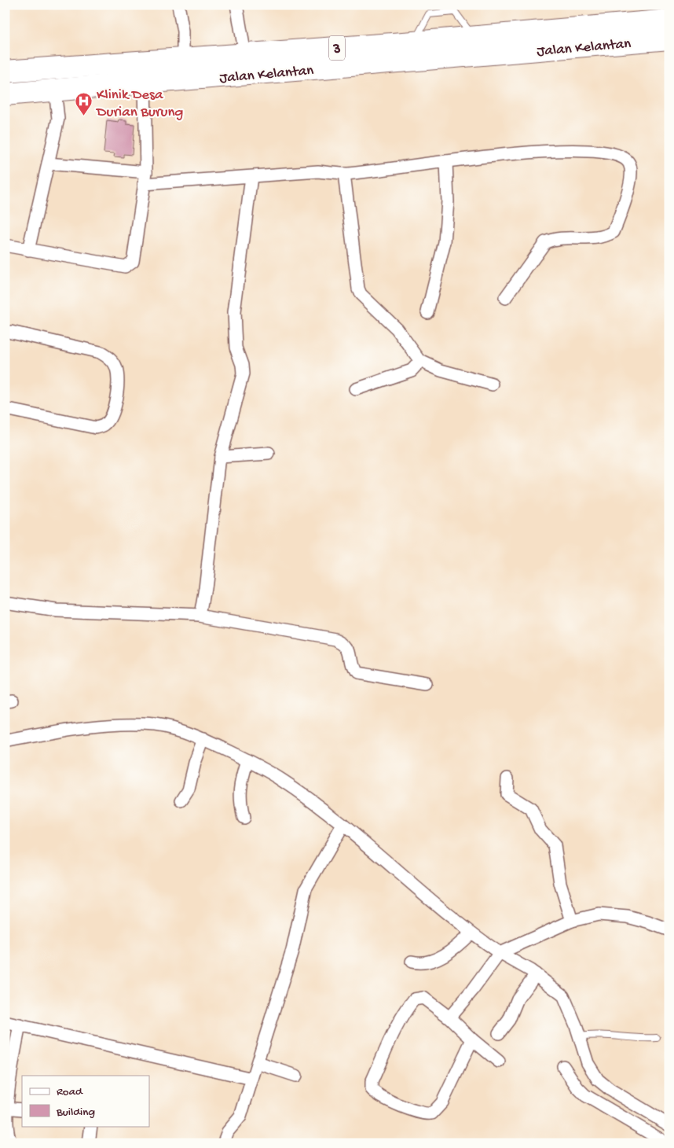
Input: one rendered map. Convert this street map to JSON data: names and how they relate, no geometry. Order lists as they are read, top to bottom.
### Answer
{
  "streets": {
    "highway": ["Jalan Kelantan", "3"]
  },
  "places": {
    "hospital": ["Klinik Desa Durian Burung"]
  },
  "legend": ["Road", "Building"]
}
